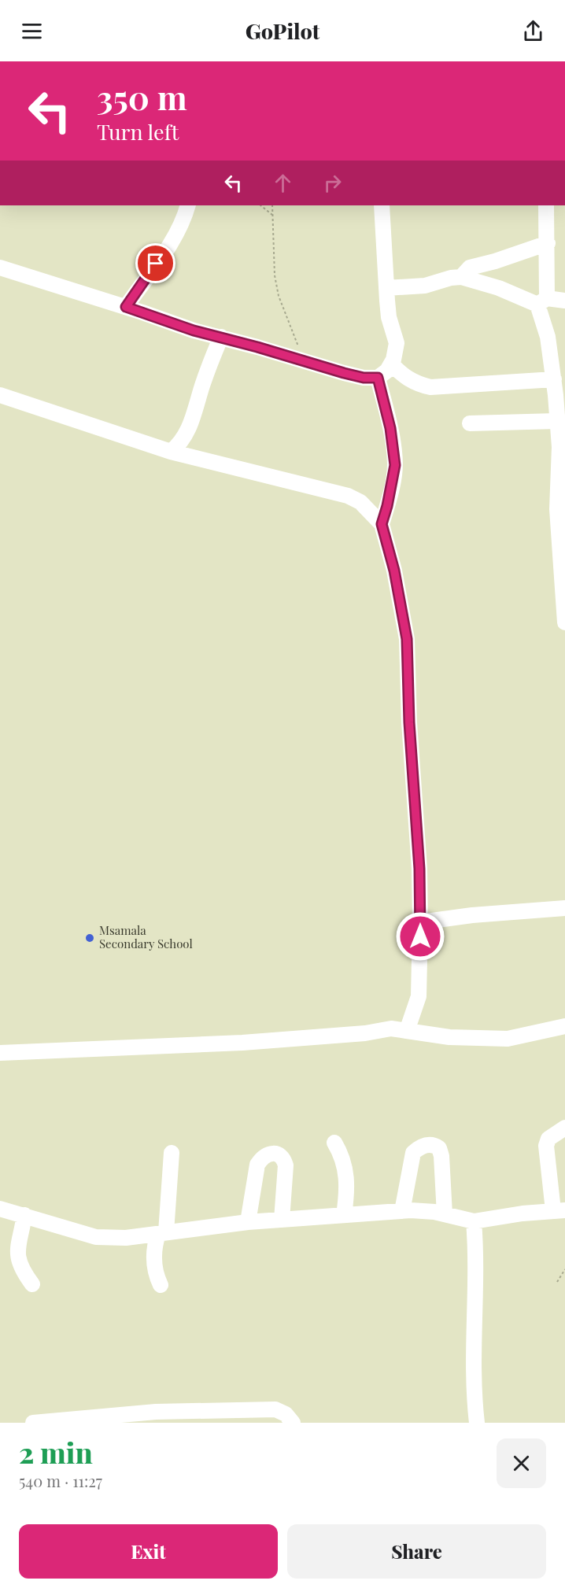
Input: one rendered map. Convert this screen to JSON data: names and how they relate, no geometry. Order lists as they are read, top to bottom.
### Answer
{
  "places": ["Msamala Secondary School"],
  "page": {
    "header": "GoPilot",
    "turn": ["350 m", "Turn left"],
    "heading": ["2 min", "540 m · 11:27"],
    "buttons": ["Exit", "Share"]
  }
}
